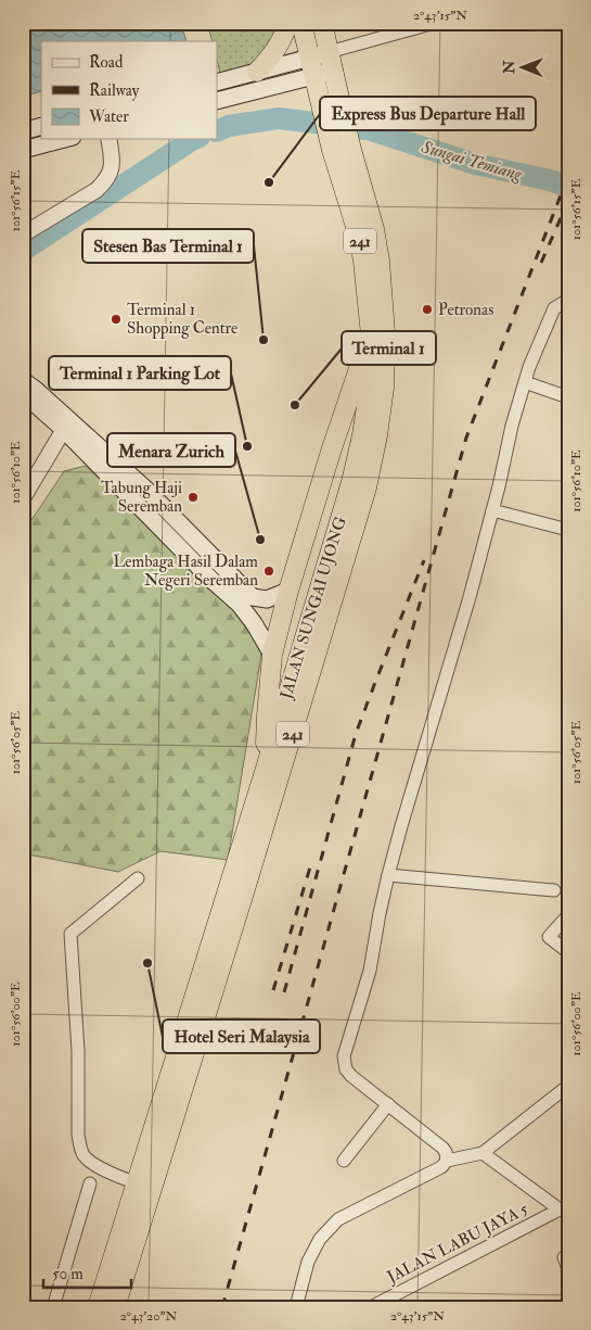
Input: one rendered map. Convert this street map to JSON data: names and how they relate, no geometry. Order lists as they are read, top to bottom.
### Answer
{
  "streets": {
    "highway": ["241", "JALAN SUNGAI UJONG"],
    "street": ["JALAN LABU JAYA 5"]
  },
  "water": ["Sungai Temiang"],
  "places": [
    "Express Bus Departure Hall",
    "Petronas",
    "Terminal 1 Shopping Centre",
    "Stesen Bas Terminal 1",
    "Terminal 1",
    "Terminal 1 Parking Lot",
    "Tabung Haji Seremban",
    "Menara Zurich",
    "Lembaga Hasil Dalam Negeri Seremban",
    "Hotel Seri Malaysia"
  ],
  "legend": ["Road", "Railway", "Water"],
  "scale_bar": "50 m",
  "north": "left",
  "coordinates": [
    "2°43'15\"N",
    "101°56'15\"E",
    "101°56'10\"E",
    "101°56'05\"E",
    "101°56'00\"E",
    "2°43'20\"N"
  ]
}
